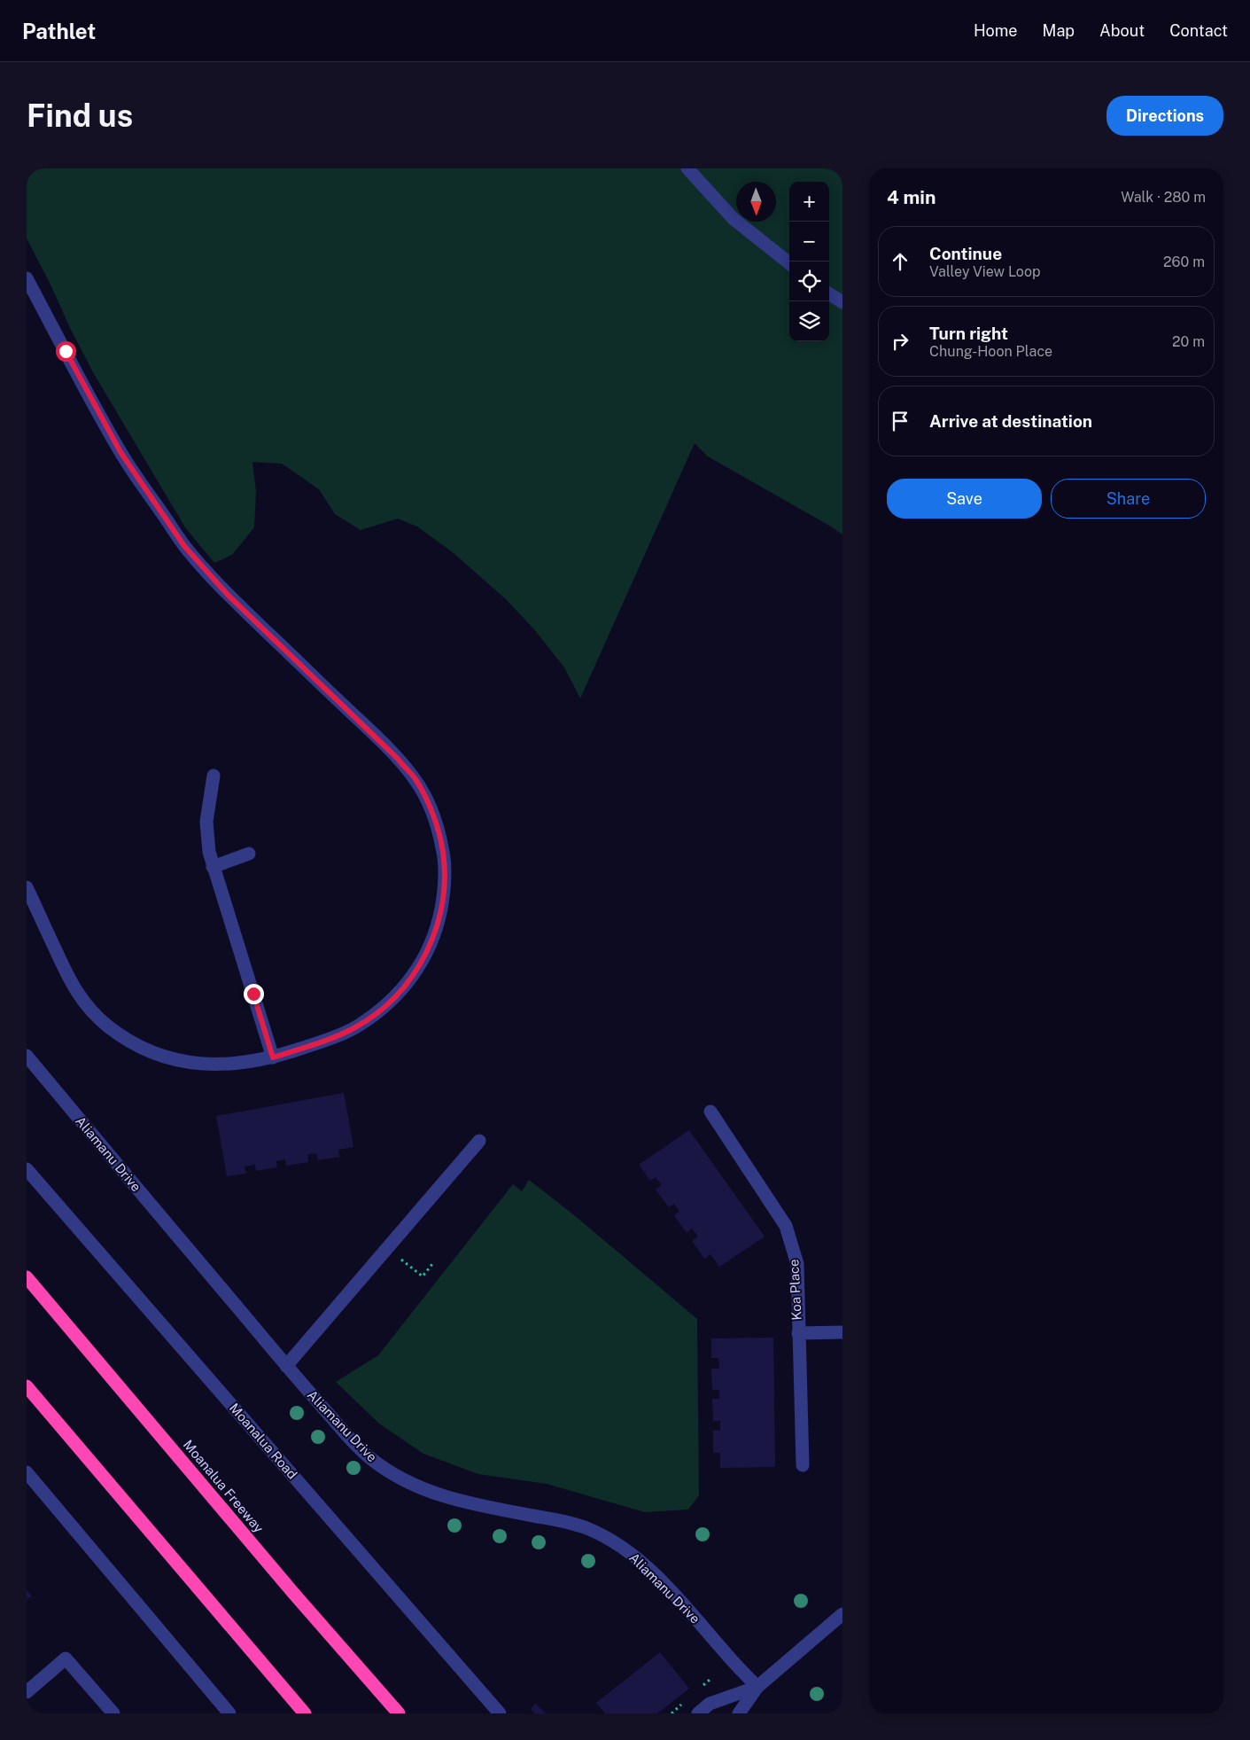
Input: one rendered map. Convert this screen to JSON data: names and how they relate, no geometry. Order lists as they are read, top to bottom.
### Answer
{
  "streets": {
    "highway": ["Moanalua Freeway"],
    "street": ["Aliamanu Drive", "Koa Place", "Moanalua Road"]
  },
  "north": "bottom",
  "page": {
    "header": "Pathlet",
    "nav": [
      "Home",
      "Map",
      "About",
      "Contact"
    ],
    "buttons": [
      "Directions",
      ["Save", "Share"]
    ],
    "title": "Find us",
    "heading": ["4 min", "Walk · 280 m"],
    "map_buttons": ["+", "−"],
    "list": [
      ["Continue", "Valley View Loop", "260 m"],
      ["Turn right", "Chung-Hoon Place", "20 m"],
      "Arrive at destination"
    ]
  }
}
